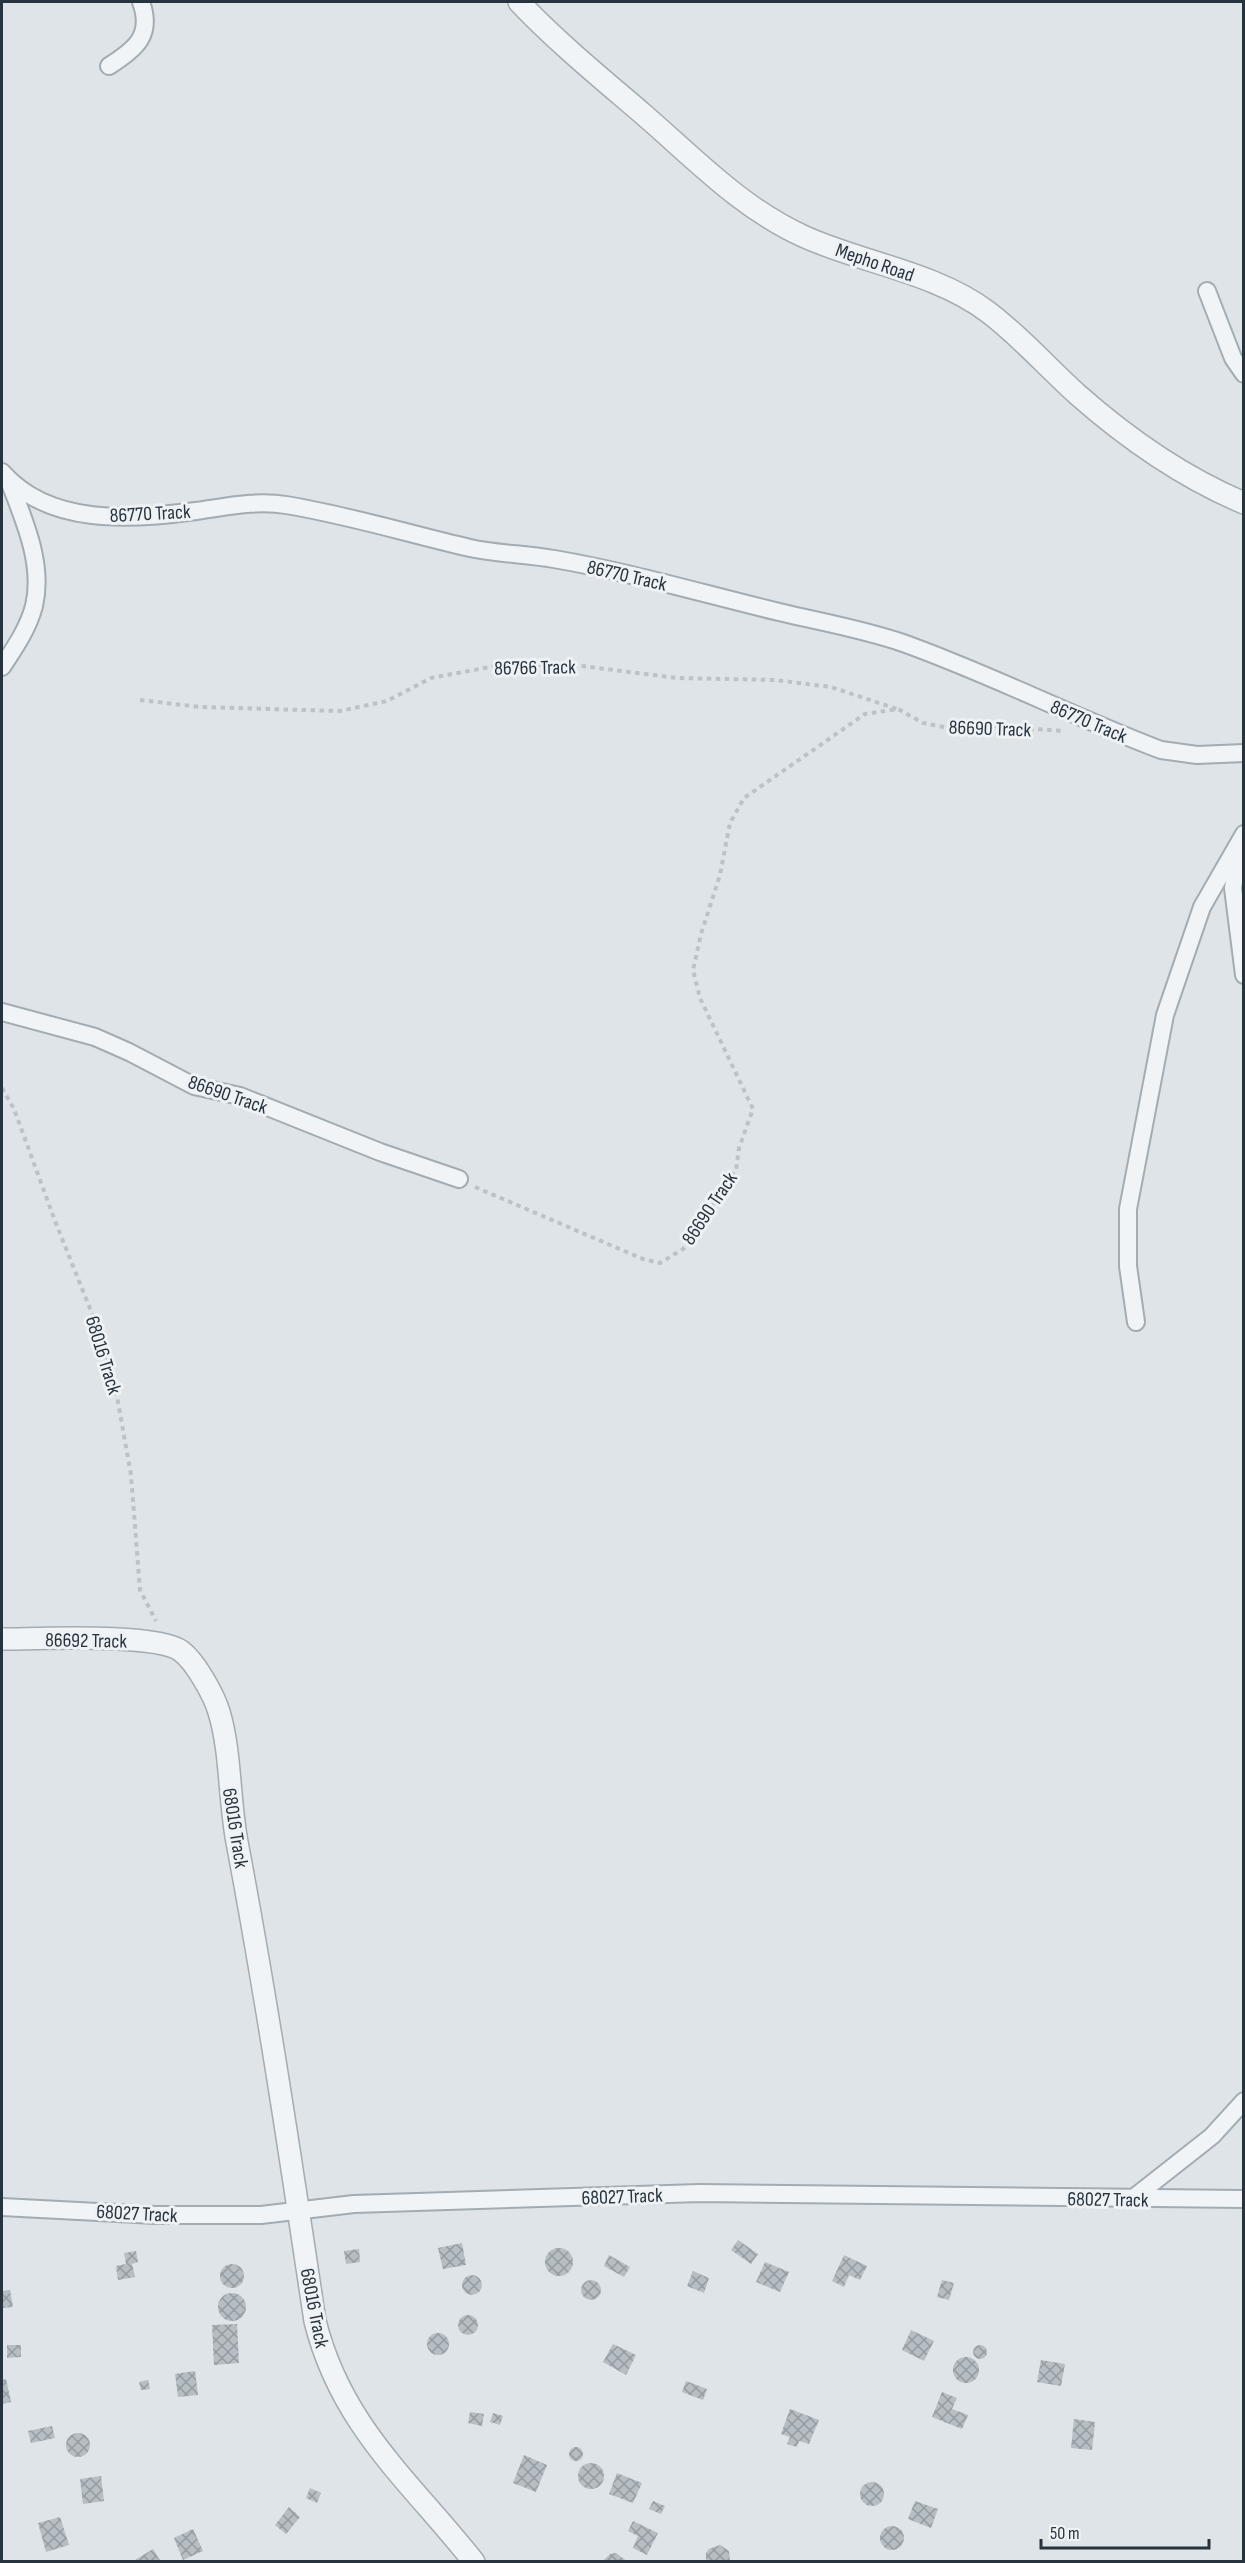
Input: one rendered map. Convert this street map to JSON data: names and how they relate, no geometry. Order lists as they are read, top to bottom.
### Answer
{
  "streets": {
    "street": [
      "Mepho Road",
      "86770 Track",
      "86690 Track",
      "68016 Track",
      "86692 Track",
      "68027 Track"
    ],
    "path": ["86766 Track"]
  },
  "crossings": [
    ["86766 Track", "86690 Track"],
    ["68016 Track", "86692 Track"],
    ["68016 Track", "68027 Track"]
  ],
  "scale_bar": "50 m"
}
